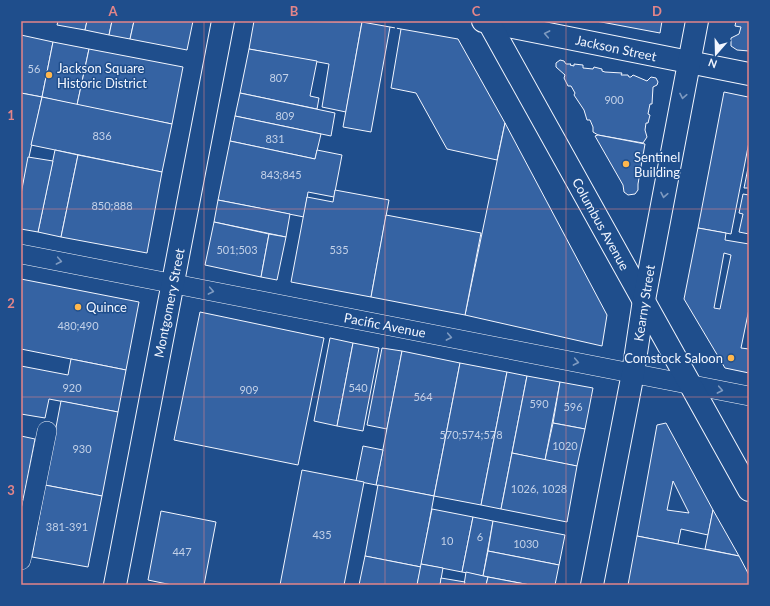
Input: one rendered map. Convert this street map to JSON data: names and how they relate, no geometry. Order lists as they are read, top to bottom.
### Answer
{
  "streets": {
    "street": [
      "Jackson Street",
      "Columbus Avenue",
      "Montgomery Street",
      "Kearny Street",
      "Pacific Avenue"
    ]
  },
  "crossings": [
    ["Jackson Street", "Columbus Avenue"],
    ["Jackson Street", "Kearny Street"],
    ["Columbus Avenue", "Kearny Street"],
    ["Columbus Avenue", "Pacific Avenue"],
    ["Montgomery Street", "Pacific Avenue"],
    ["Kearny Street", "Pacific Avenue"]
  ],
  "one_way": ["Jackson Street", "Kearny Street", "Pacific Avenue"],
  "places": [
    "Jackson Square Historic District",
    "Sentinel Building",
    "Quince",
    "Comstock Saloon"
  ],
  "house_numbers": [
    "56",
    "807",
    "900",
    "809",
    "836",
    "831",
    "843;845",
    "850;888",
    "501;503",
    "535",
    "480;490",
    "920",
    "540",
    "909",
    "564",
    "590",
    "596",
    "570;574;578",
    "1020",
    "930",
    "1026, 1028",
    "381-391",
    "435",
    "6",
    "10",
    "1030",
    "447"
  ],
  "north": "bottom",
  "grid": {
    "columns": [
      "A",
      "B",
      "C",
      "D"
    ],
    "rows": ["1", "2", "3"]
  }
}
